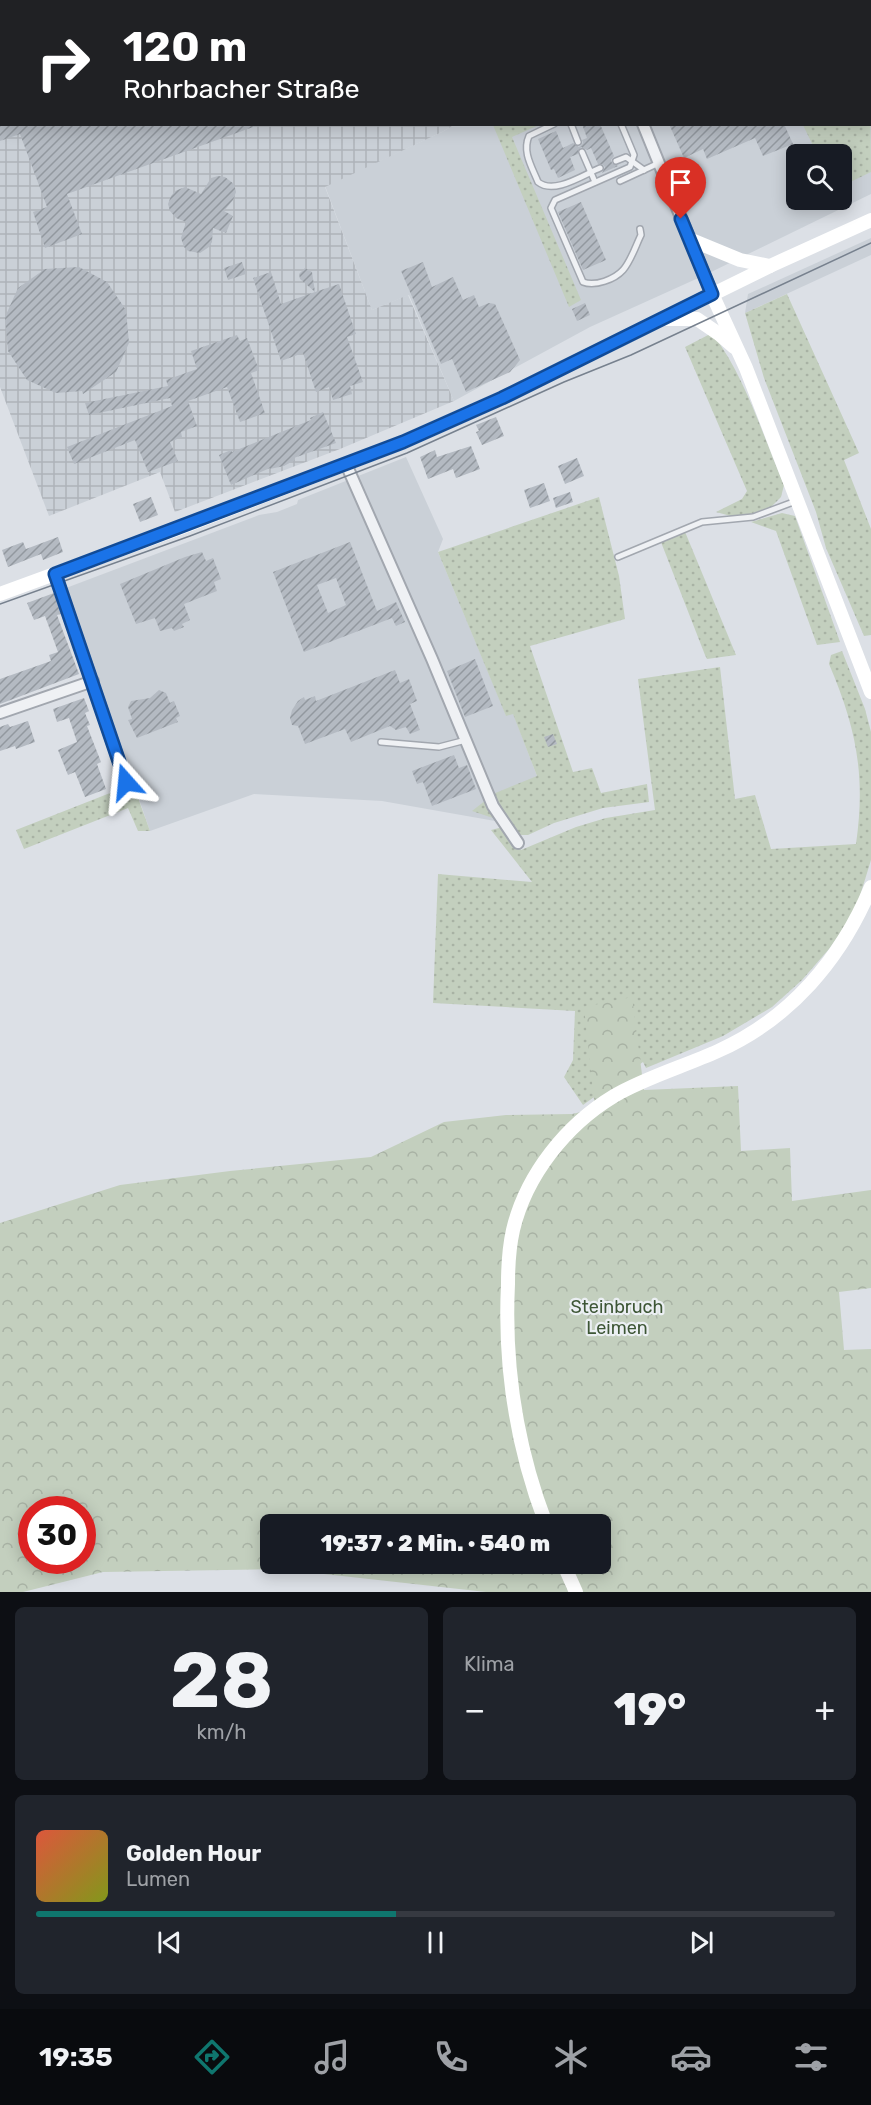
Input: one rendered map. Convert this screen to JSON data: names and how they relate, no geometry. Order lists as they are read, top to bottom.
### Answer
{
  "parks": ["Steinbruch Leimen"],
  "page": {
    "turn": ["120 m", "Rohrbacher Straße"],
    "limit": "30",
    "trip": "19:37 · 2 Min. · 540 m",
    "tile": [
      ["28", "km/h"],
      "Klima"
    ],
    "heat": ["−", "19°", "+"],
    "song": ["Golden Hour", "Lumen"],
    "tabs": "19:35"
  }
}
